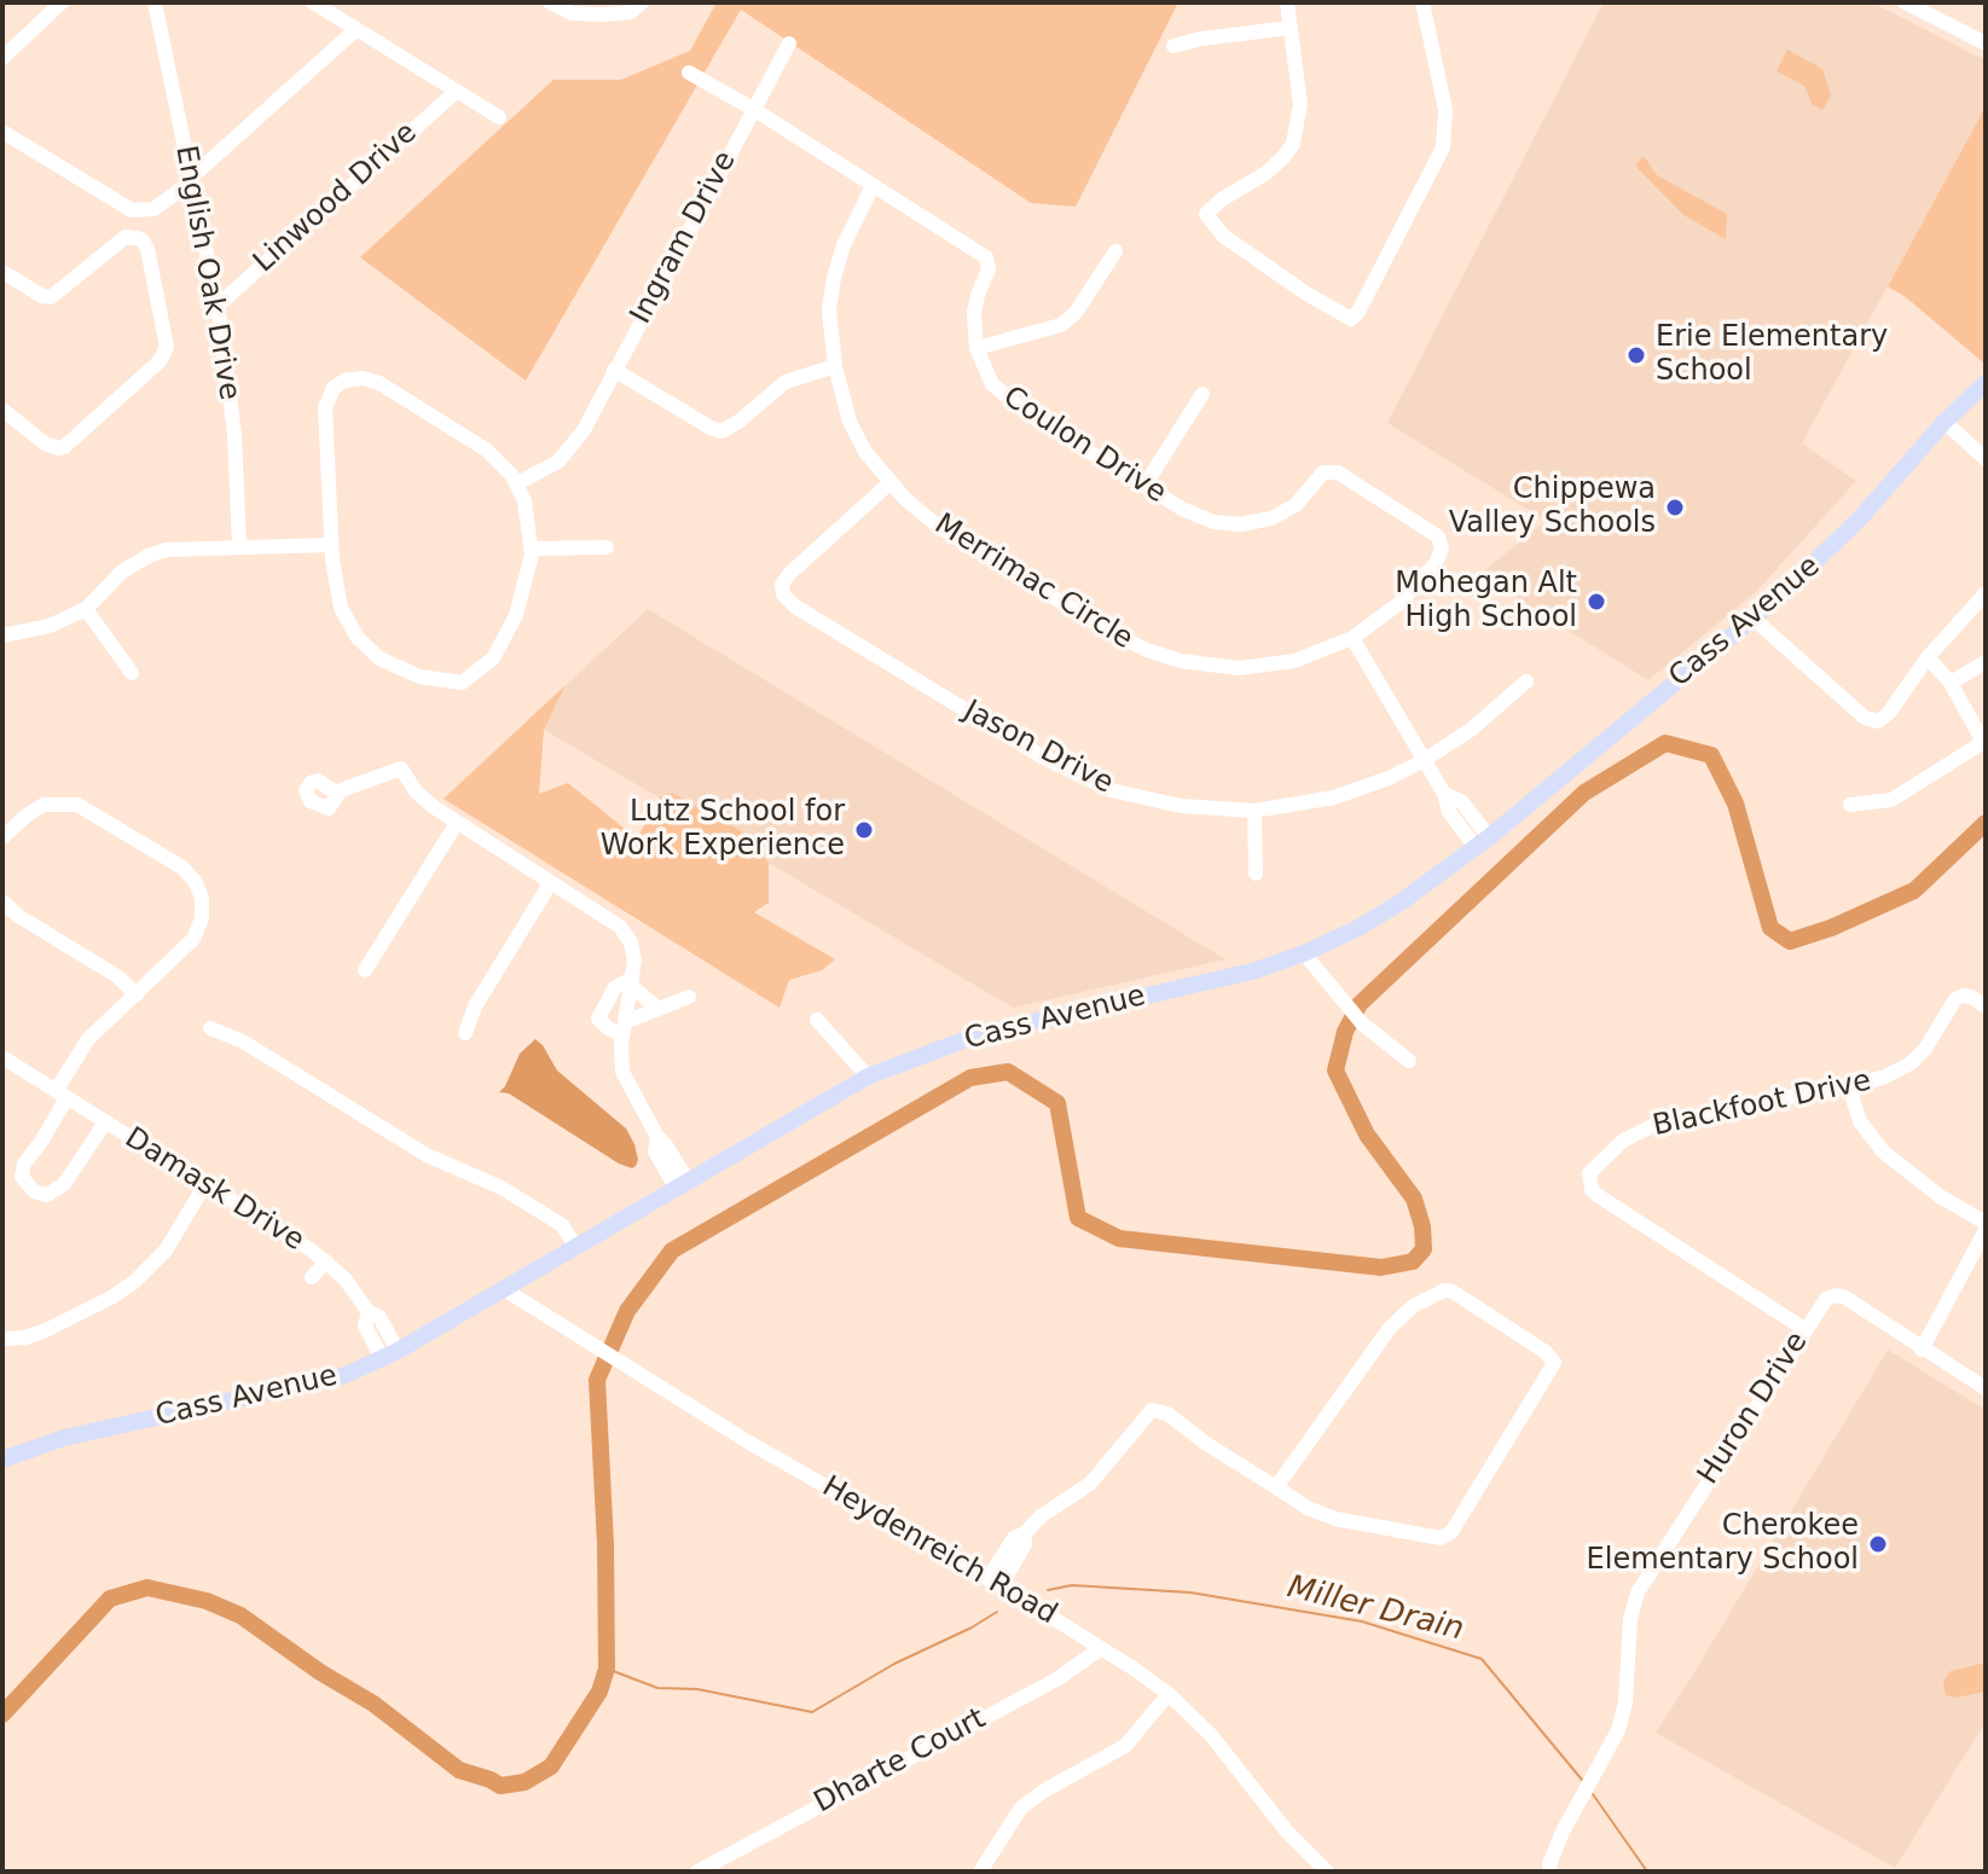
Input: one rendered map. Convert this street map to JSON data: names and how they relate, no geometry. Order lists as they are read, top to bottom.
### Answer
{
  "streets": {
    "main road": ["Cass Avenue"],
    "street": [
      "Linwood Drive",
      "Ingram Drive",
      "English Oak Drive",
      "Coulon Drive",
      "Merrimac Circle",
      "Jason Drive",
      "Blackfoot Drive",
      "Damask Drive",
      "Huron Drive",
      "Heydenreich Road",
      "Dharte Court"
    ]
  },
  "crossings": [
    ["Linwood Drive", "English Oak Drive"],
    ["Ingram Drive", "Coulon Drive"],
    ["Coulon Drive", "Merrimac Circle"],
    ["Merrimac Circle", "Jason Drive"],
    ["Cass Avenue", "Damask Drive"],
    ["Cass Avenue", "Heydenreich Road"],
    ["Blackfoot Drive", "Huron Drive"],
    ["Heydenreich Road", "Dharte Court"]
  ],
  "water": ["Miller Drain"],
  "places": [
    "Erie Elementary School",
    "Chippewa Valley Schools",
    "Mohegan Alt High School",
    "Lutz School for Work Experience",
    "Cherokee Elementary School"
  ]
}
